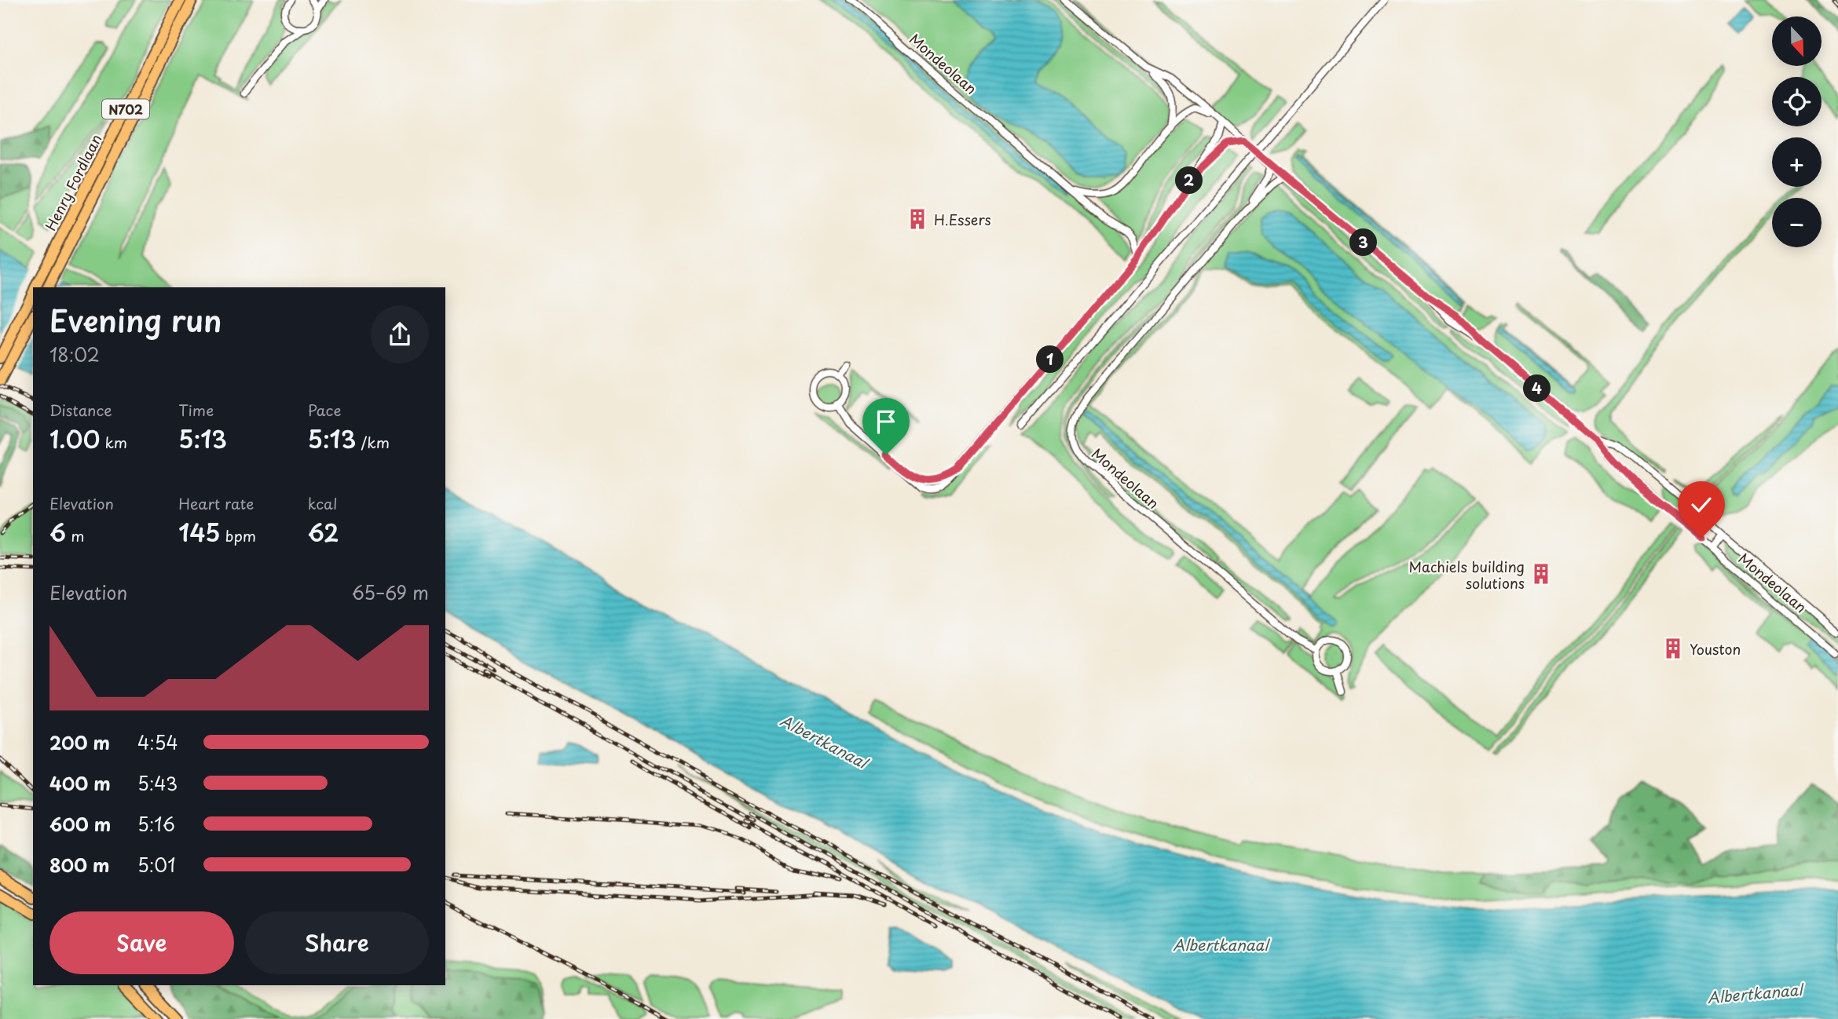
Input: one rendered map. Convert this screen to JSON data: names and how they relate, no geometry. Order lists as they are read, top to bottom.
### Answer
{
  "streets": {
    "main road": ["N702", "Henry Fordlaan"],
    "street": ["Mondeolaan"]
  },
  "water": ["Albertkanaal"],
  "places": {
    "building": ["H.Essers", "Machiels building solutions", "Youston"]
  },
  "north": "bottom",
  "page": {
    "map_buttons": ["+", "−"],
    "pins": [
      "2",
      "3",
      "1",
      "4"
    ],
    "heading": ["Evening run", "18:02"],
    "stats": [
      ["Distance", "1.00 km"],
      ["Time", "5:13"],
      ["Pace", "5:13 /km"],
      ["Elevation", "6 m"],
      ["Heart rate", "145 bpm"],
      ["kcal", "62"]
    ],
    "chart": ["Elevation", "65–69 m"],
    "list": [
      {
        "name": "200 m",
        "note": "4:54"
      },
      {
        "name": "400 m",
        "note": "5:43"
      },
      {
        "name": "600 m",
        "note": "5:16"
      },
      {
        "name": "800 m",
        "note": "5:01"
      }
    ],
    "buttons": ["Save", "Share"]
  }
}
